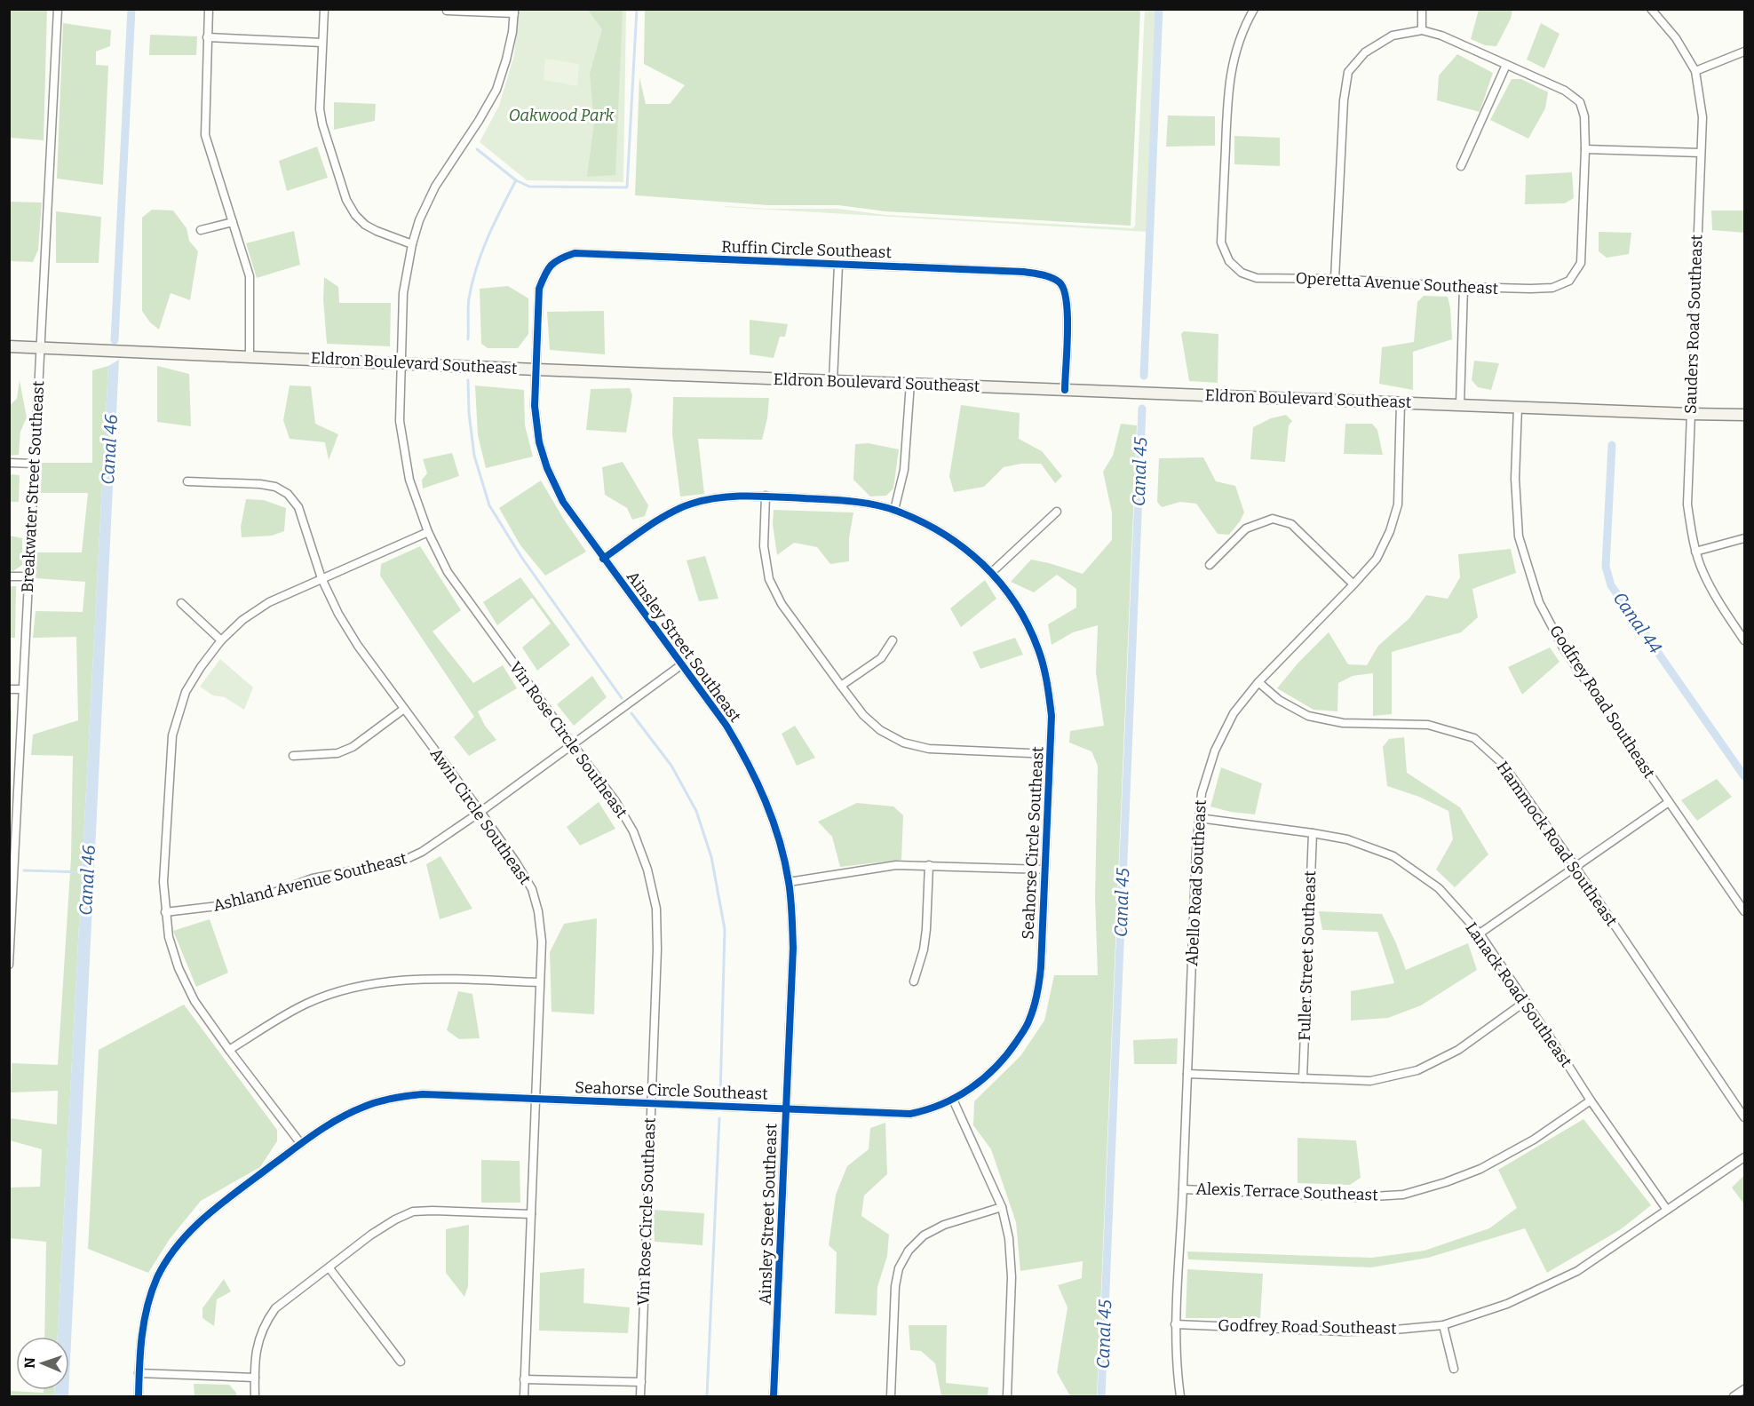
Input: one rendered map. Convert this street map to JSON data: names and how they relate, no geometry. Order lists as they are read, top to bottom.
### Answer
{
  "streets": {
    "street": [
      "Ruffin Circle Southeast",
      "Operetta Avenue Southeast",
      "Sauders Road Southeast",
      "Eldron Boulevard Southeast",
      "Breakwater Street Southeast",
      "Ainsley Street Southeast",
      "Godfrey Road Southeast",
      "Vin Rose Circle Southeast",
      "Awin Circle Southeast",
      "Seahorse Circle Southeast",
      "Hammock Road Southeast",
      "Ashland Avenue Southeast",
      "Abello Road Southeast",
      "Fuller Street Southeast",
      "Lanack Road Southeast",
      "Alexis Terrace Southeast"
    ]
  },
  "crossings": [
    ["Ruffin Circle Southeast", "Eldron Boulevard Southeast"],
    ["Ruffin Circle Southeast", "Ainsley Street Southeast"],
    ["Sauders Road Southeast", "Eldron Boulevard Southeast"],
    ["Eldron Boulevard Southeast", "Breakwater Street Southeast"],
    ["Eldron Boulevard Southeast", "Ainsley Street Southeast"],
    ["Eldron Boulevard Southeast", "Godfrey Road Southeast"],
    ["Eldron Boulevard Southeast", "Vin Rose Circle Southeast"],
    ["Eldron Boulevard Southeast", "Abello Road Southeast"],
    ["Ainsley Street Southeast", "Seahorse Circle Southeast"],
    ["Ainsley Street Southeast", "Ashland Avenue Southeast"],
    ["Godfrey Road Southeast", "Abello Road Southeast"],
    ["Godfrey Road Southeast", "Lanack Road Southeast"],
    ["Vin Rose Circle Southeast", "Seahorse Circle Southeast"],
    ["Vin Rose Circle Southeast", "Ashland Avenue Southeast"],
    ["Awin Circle Southeast", "Seahorse Circle Southeast"],
    ["Awin Circle Southeast", "Ashland Avenue Southeast"],
    ["Hammock Road Southeast", "Abello Road Southeast"],
    ["Abello Road Southeast", "Lanack Road Southeast"],
    ["Abello Road Southeast", "Alexis Terrace Southeast"],
    ["Fuller Street Southeast", "Lanack Road Southeast"],
    ["Lanack Road Southeast", "Alexis Terrace Southeast"]
  ],
  "water": ["Canal 46", "Canal 45", "Canal 44"],
  "parks": ["Oakwood Park"],
  "north": "left"
}
